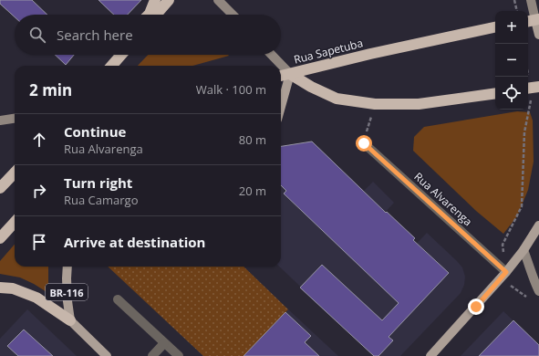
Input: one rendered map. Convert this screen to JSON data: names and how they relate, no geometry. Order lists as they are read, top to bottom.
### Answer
{
  "streets": {
    "highway": ["Rua Sapetuba"],
    "main road": ["BR-116"],
    "street": ["Rua Alvarenga"]
  },
  "page": {
    "map_buttons": ["+", "−"],
    "search": "Search here",
    "heading": ["2 min", "Walk · 100 m"],
    "list": [
      ["Continue", "Rua Alvarenga", "80 m"],
      ["Turn right", "Rua Camargo", "20 m"],
      "Arrive at destination"
    ]
  }
}
